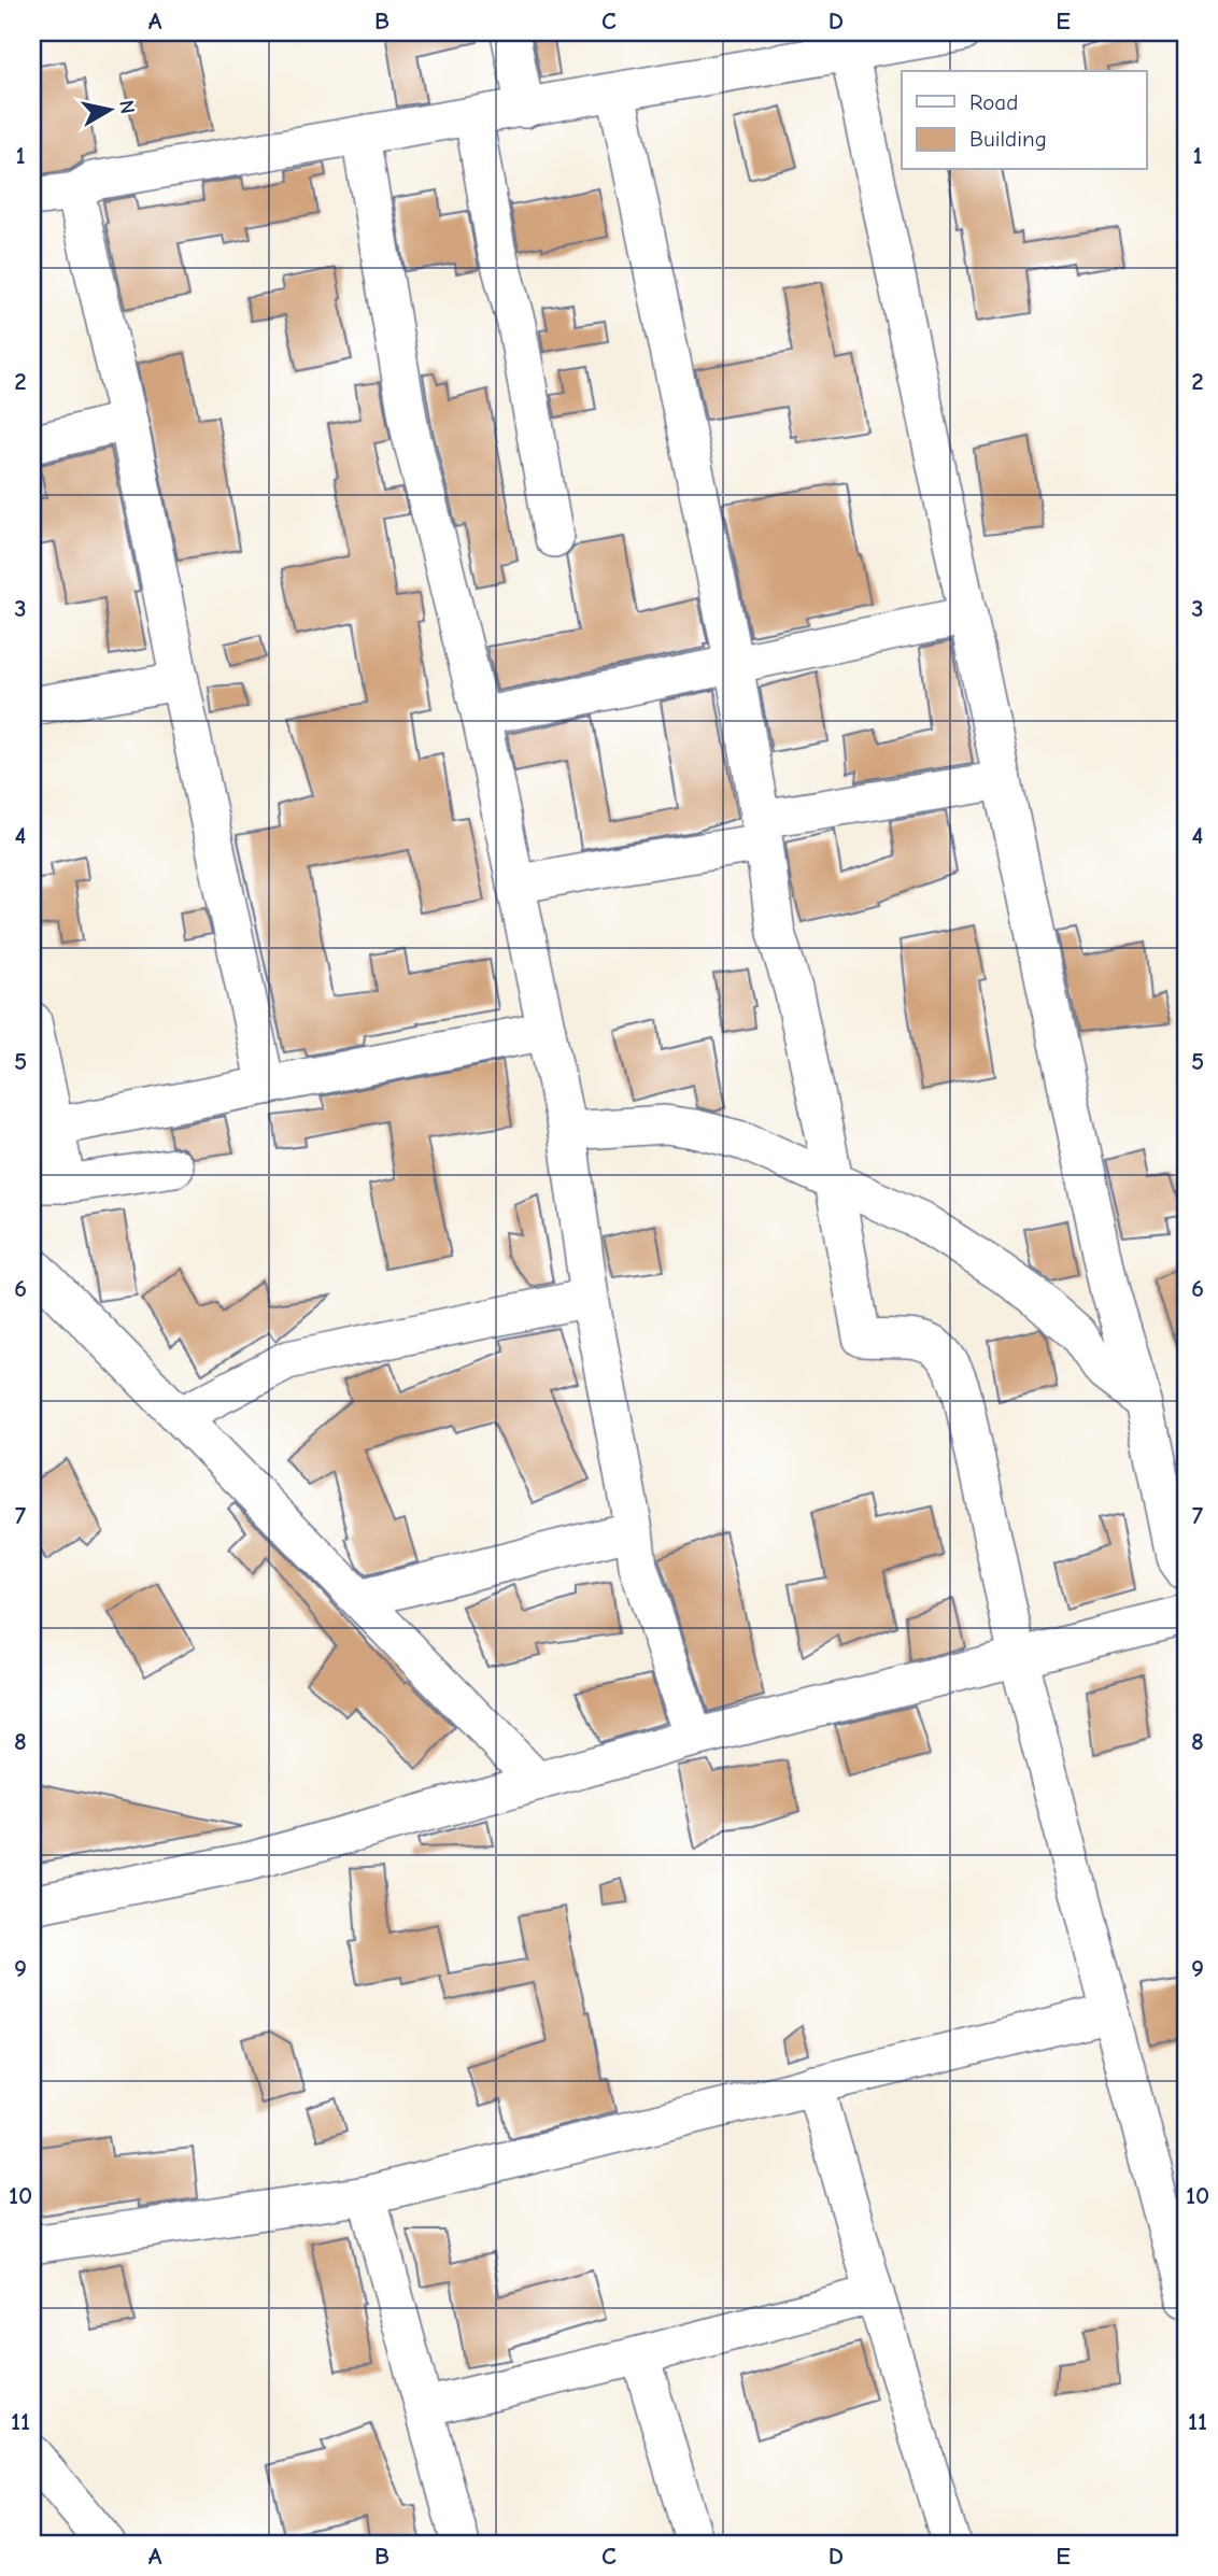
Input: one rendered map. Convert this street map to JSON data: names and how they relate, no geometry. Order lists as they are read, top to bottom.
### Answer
{
  "legend": ["Road", "Building"],
  "north": "right",
  "grid": {
    "columns": [
      "A",
      "B",
      "C",
      "D",
      "E"
    ],
    "rows": [
      "1",
      "2",
      "3",
      "4",
      "5",
      "6",
      "7",
      "8",
      "9",
      "10",
      "11"
    ]
  }
}
